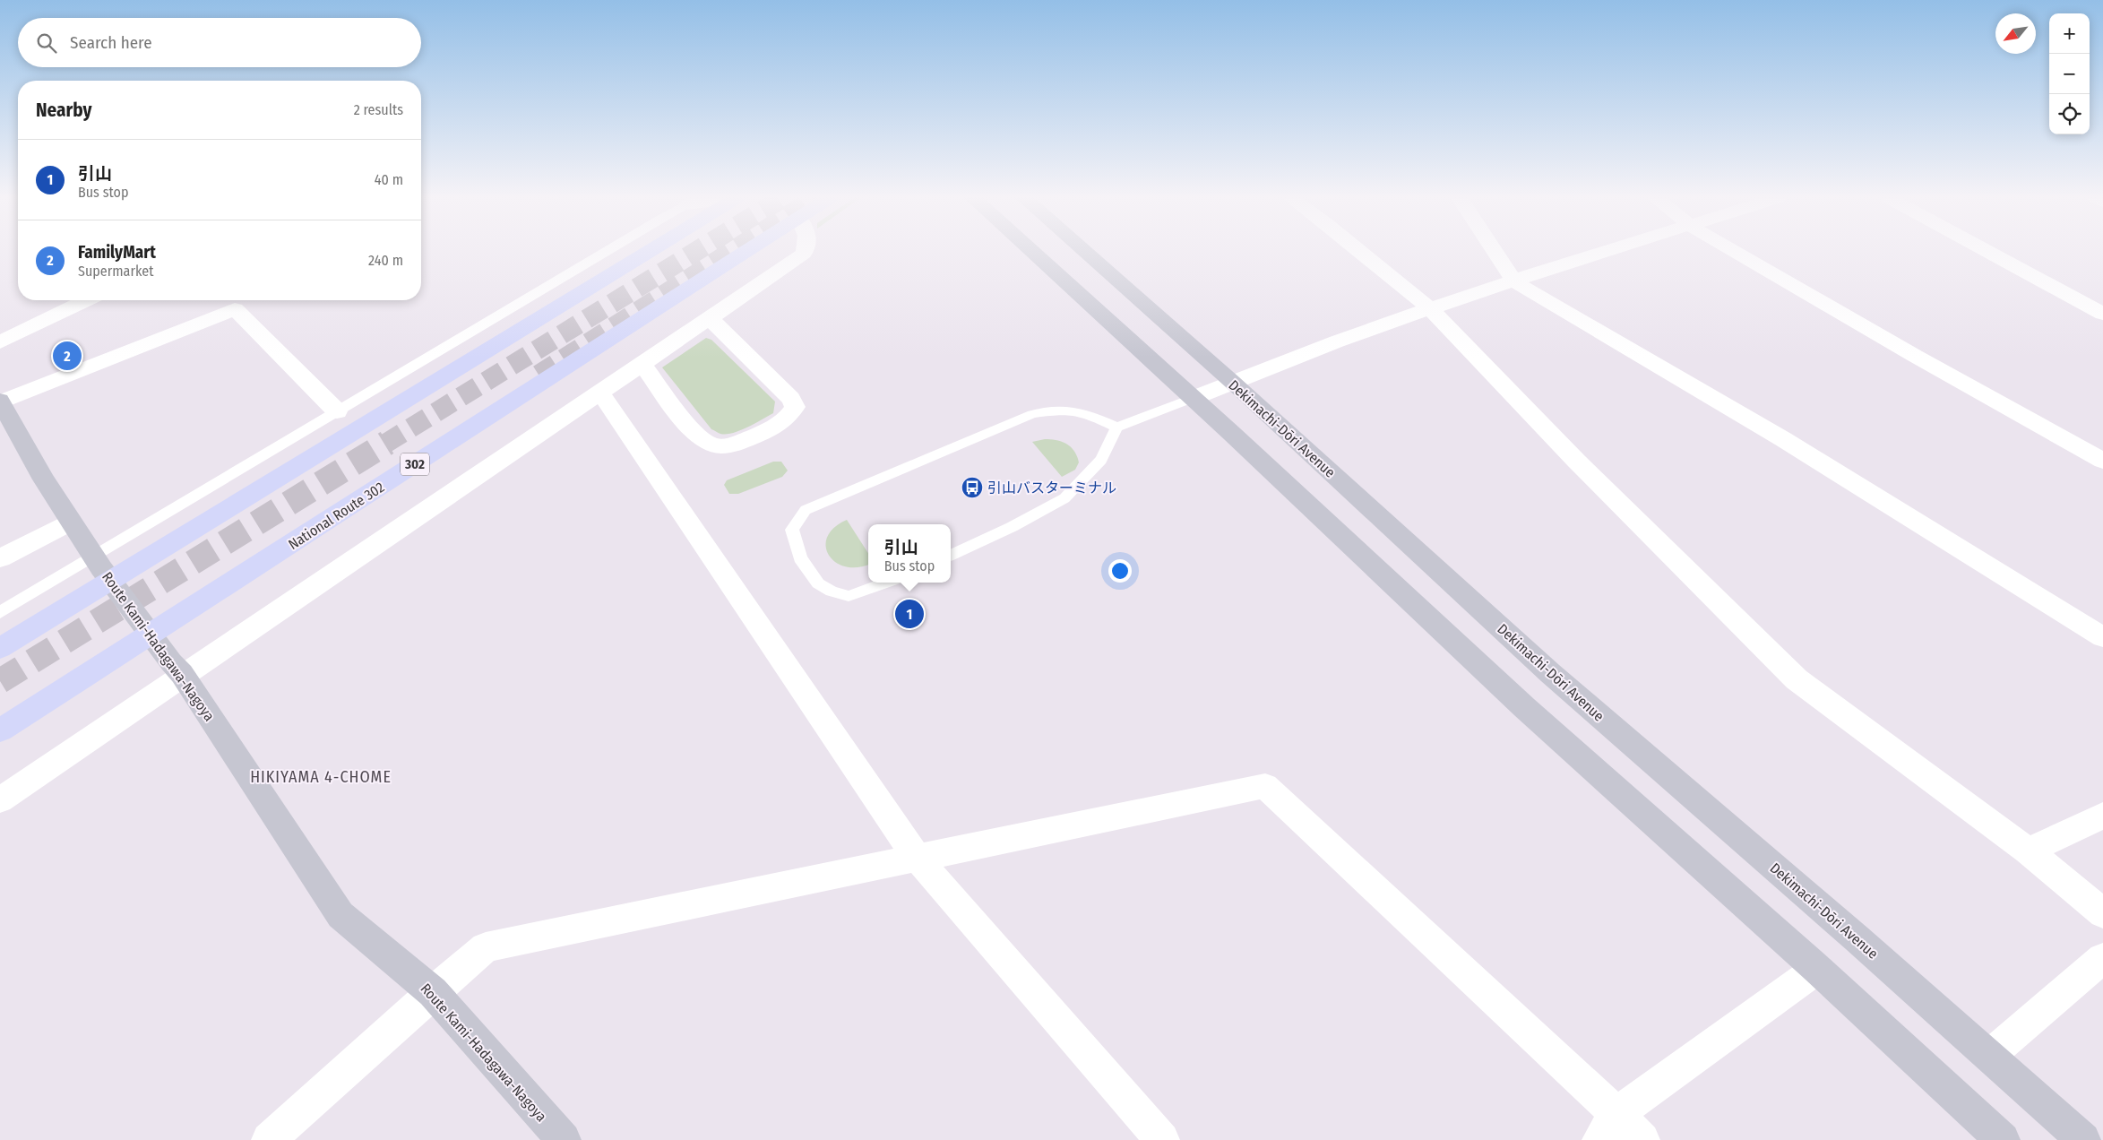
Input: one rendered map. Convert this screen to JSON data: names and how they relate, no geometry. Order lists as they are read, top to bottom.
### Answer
{
  "streets": {
    "highway": ["302", "National Route 302"],
    "main road": ["Dekimachi-Dōri Avenue", "Route Kami-Hadagawa-Nagoya"]
  },
  "districts": ["HIKIYAMA 4-CHOME"],
  "places": {
    "bus stop": ["引山バスターミナル"]
  },
  "north": "bottom left",
  "page": {
    "map_buttons": ["+", "−"],
    "search": "Search here",
    "heading": ["Nearby", "2 results"],
    "list": [
      {
        "mark": "1",
        "name": "引山",
        "note": "Bus stop",
        "value": "40 m"
      },
      {
        "mark": "2",
        "name": "FamilyMart",
        "note": "Supermarket",
        "value": "240 m"
      }
    ],
    "pins": ["2", "1"],
    "popup": ["引山", "Bus stop"]
  }
}
